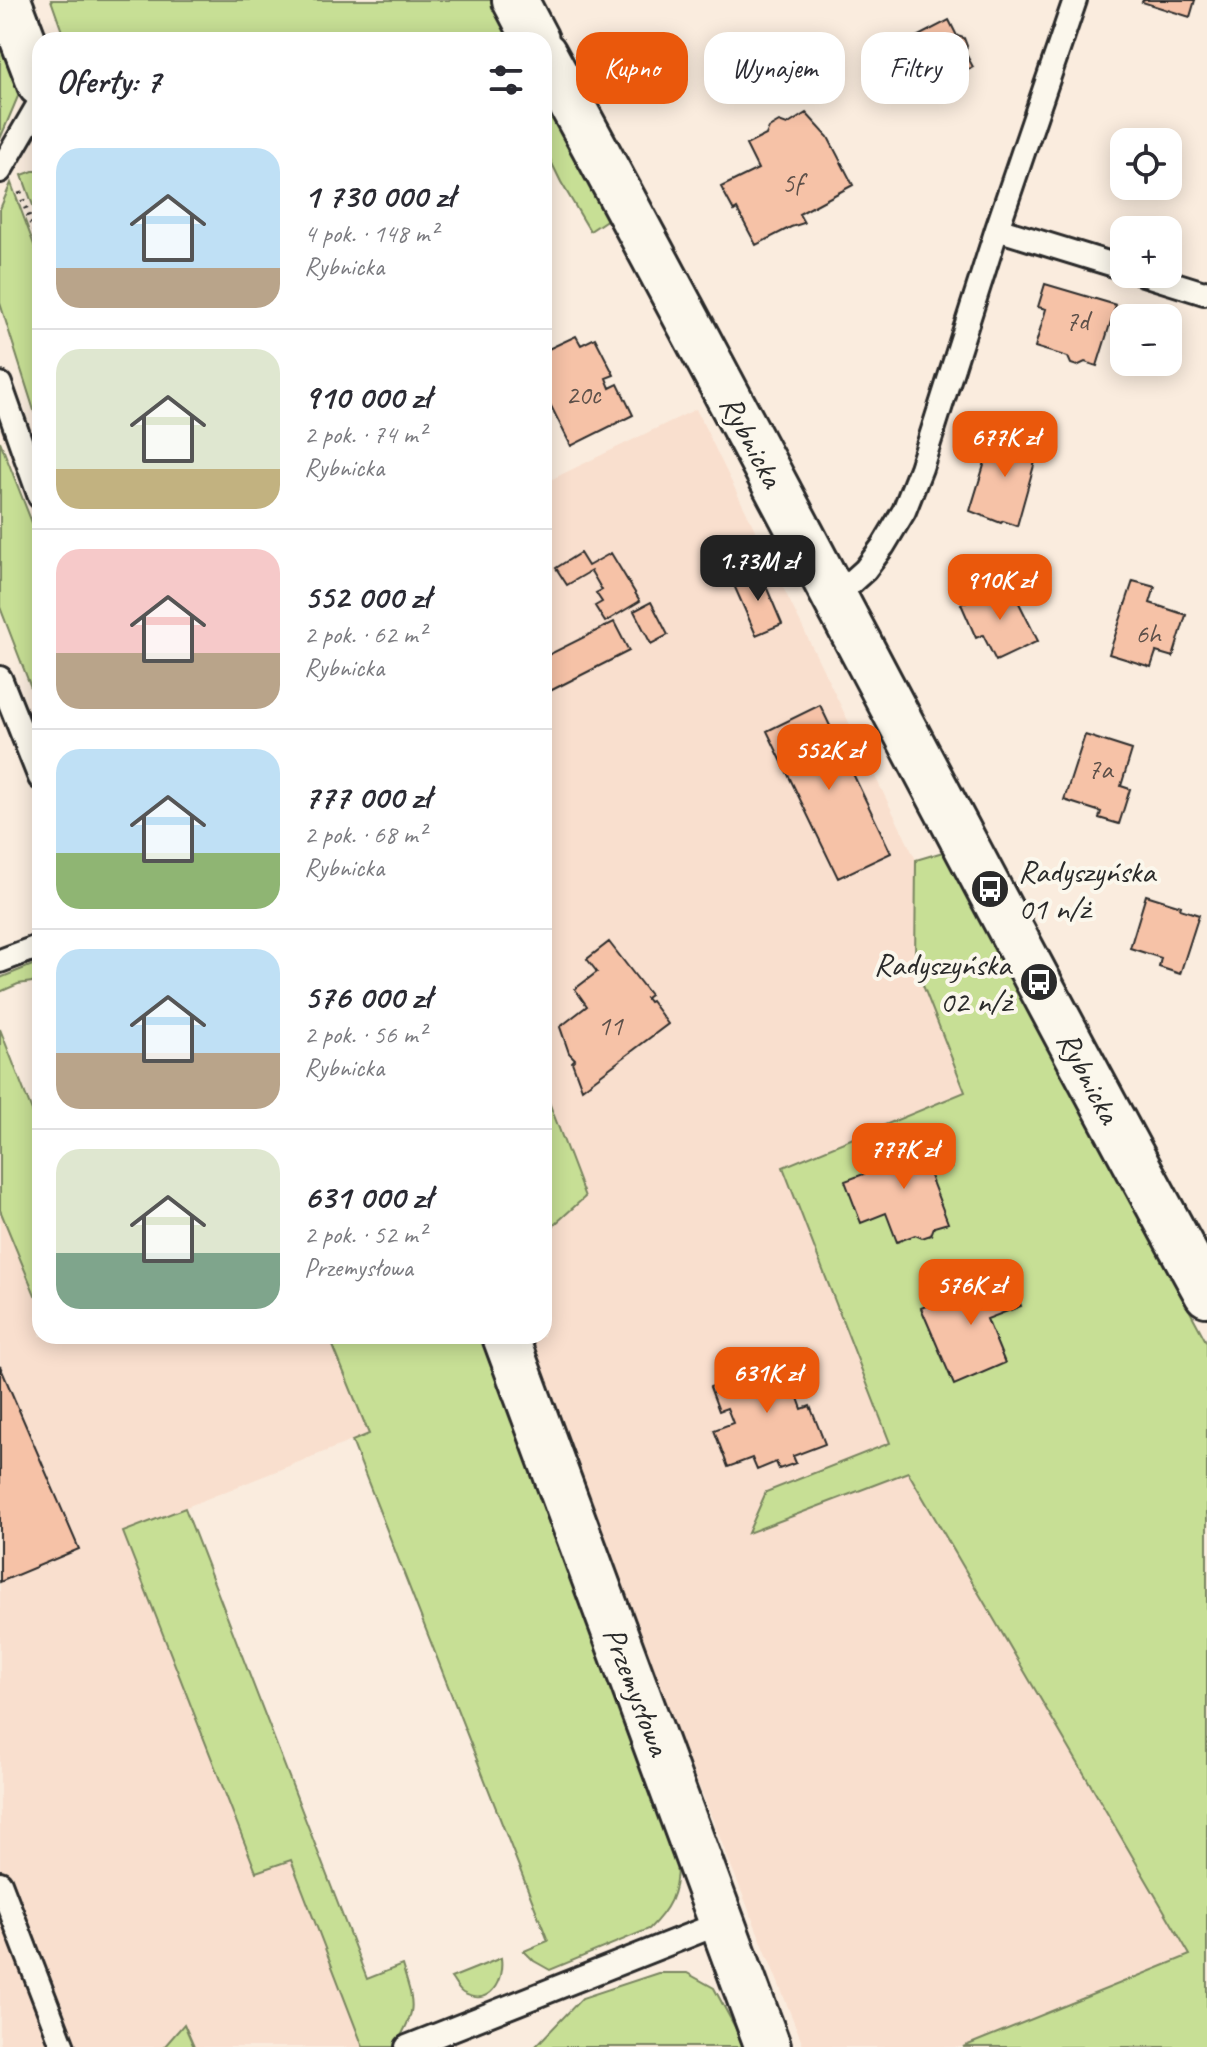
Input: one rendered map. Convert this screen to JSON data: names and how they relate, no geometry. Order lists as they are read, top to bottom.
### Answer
{
  "streets": {
    "street": ["Rybnicka", "Przemysłowa"]
  },
  "places": {
    "bus stop": ["Radyszyńska 01 n/ż", "Radyszyńska 02 n/ż"]
  },
  "house_numbers": [
    "5f",
    "7d",
    "20c",
    "6h",
    "7a",
    "11"
  ],
  "page": {
    "chip": ["Kupno", "Wynajem", "Filtry"],
    "heading": "Oferty: 7",
    "map_buttons": ["+", "−"],
    "list": [
      {
        "name": "1 730 000 zł",
        "note": "4 pok. · 148 m² · Rybnicka"
      },
      {
        "name": "910 000 zł",
        "note": "2 pok. · 74 m² · Rybnicka"
      },
      {
        "name": "552 000 zł",
        "note": "2 pok. · 62 m² · Rybnicka"
      },
      {
        "name": "777 000 zł",
        "note": "2 pok. · 68 m² · Rybnicka"
      },
      {
        "name": "576 000 zł",
        "note": "2 pok. · 56 m² · Rybnicka"
      },
      {
        "name": "631 000 zł",
        "note": "2 pok. · 52 m² · Przemysłowa"
      }
    ],
    "price": [
      "677K zł",
      "1.73M zł",
      "910K zł",
      "552K zł",
      "777K zł",
      "576K zł",
      "631K zł"
    ]
  }
}
